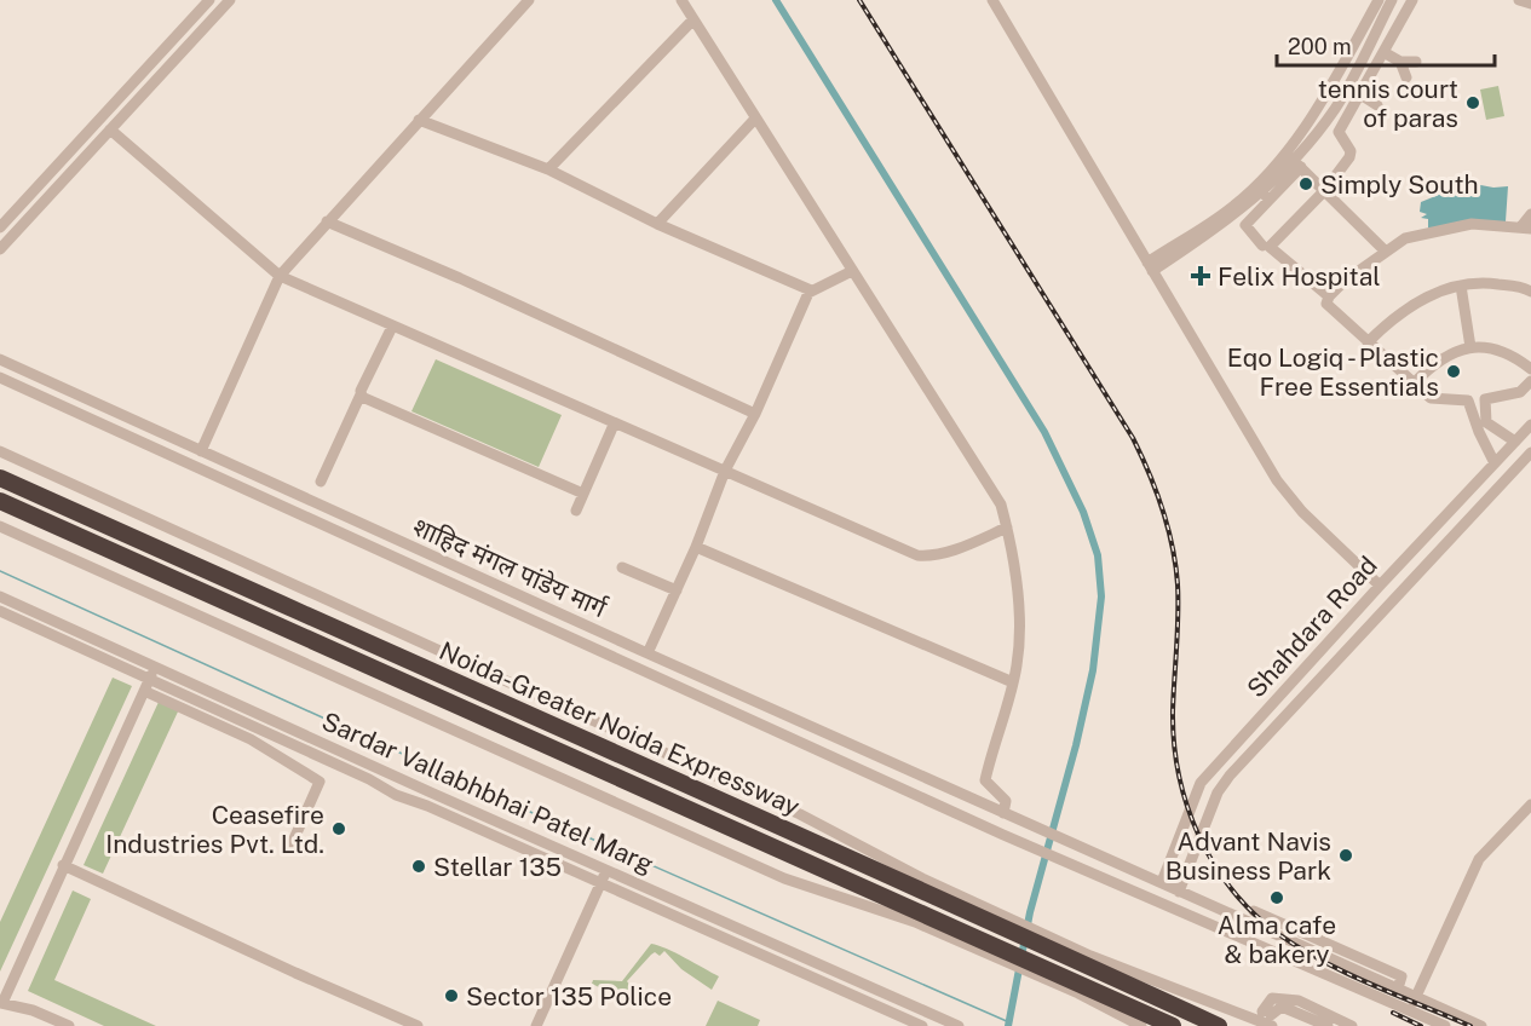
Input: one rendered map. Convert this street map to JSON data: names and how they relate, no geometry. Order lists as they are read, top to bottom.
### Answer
{
  "streets": {
    "highway": ["Noida-Greater Noida Expressway"],
    "street": ["शाहिद मंगल पांडेय मार्ग", "Shahdara Road", "Sardar Vallabhbhai Patel Marg"]
  },
  "crossings": [
    ["शाहिद मंगल पांडेय मार्ग", "Shahdara Road"]
  ],
  "places": {
    "other": [
      "tennis court of paras",
      "Simply South",
      "Eqo Logiq - Plastic Free Essentials",
      "Ceasefire Industries Pvt. Ltd.",
      "Advant Navis Business Park",
      "Stellar 135",
      "Alma cafe & bakery",
      "Sector 135 Police"
    ],
    "health": ["Felix Hospital"]
  },
  "scale_bar": "200 m"
}
